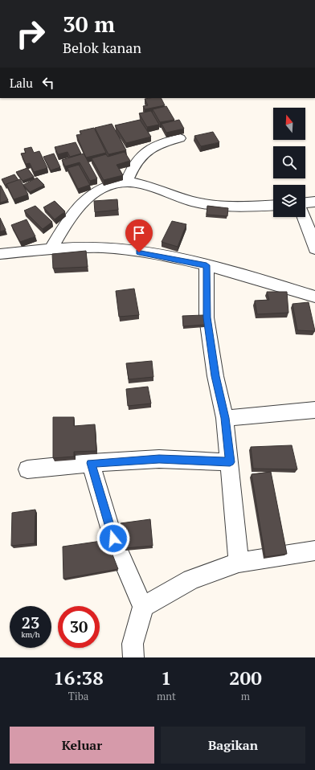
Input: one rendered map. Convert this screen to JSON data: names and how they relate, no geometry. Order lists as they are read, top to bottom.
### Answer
{
  "north": "top",
  "page": {
    "turn": ["30 m", "Belok kanan"],
    "then": "Lalu",
    "speed": "23 km/h",
    "limit": "30",
    "eta": [
      "16:38",
      "Tiba",
      "1",
      "mnt",
      "200",
      "m"
    ],
    "buttons": ["Keluar", "Bagikan"]
  }
}
